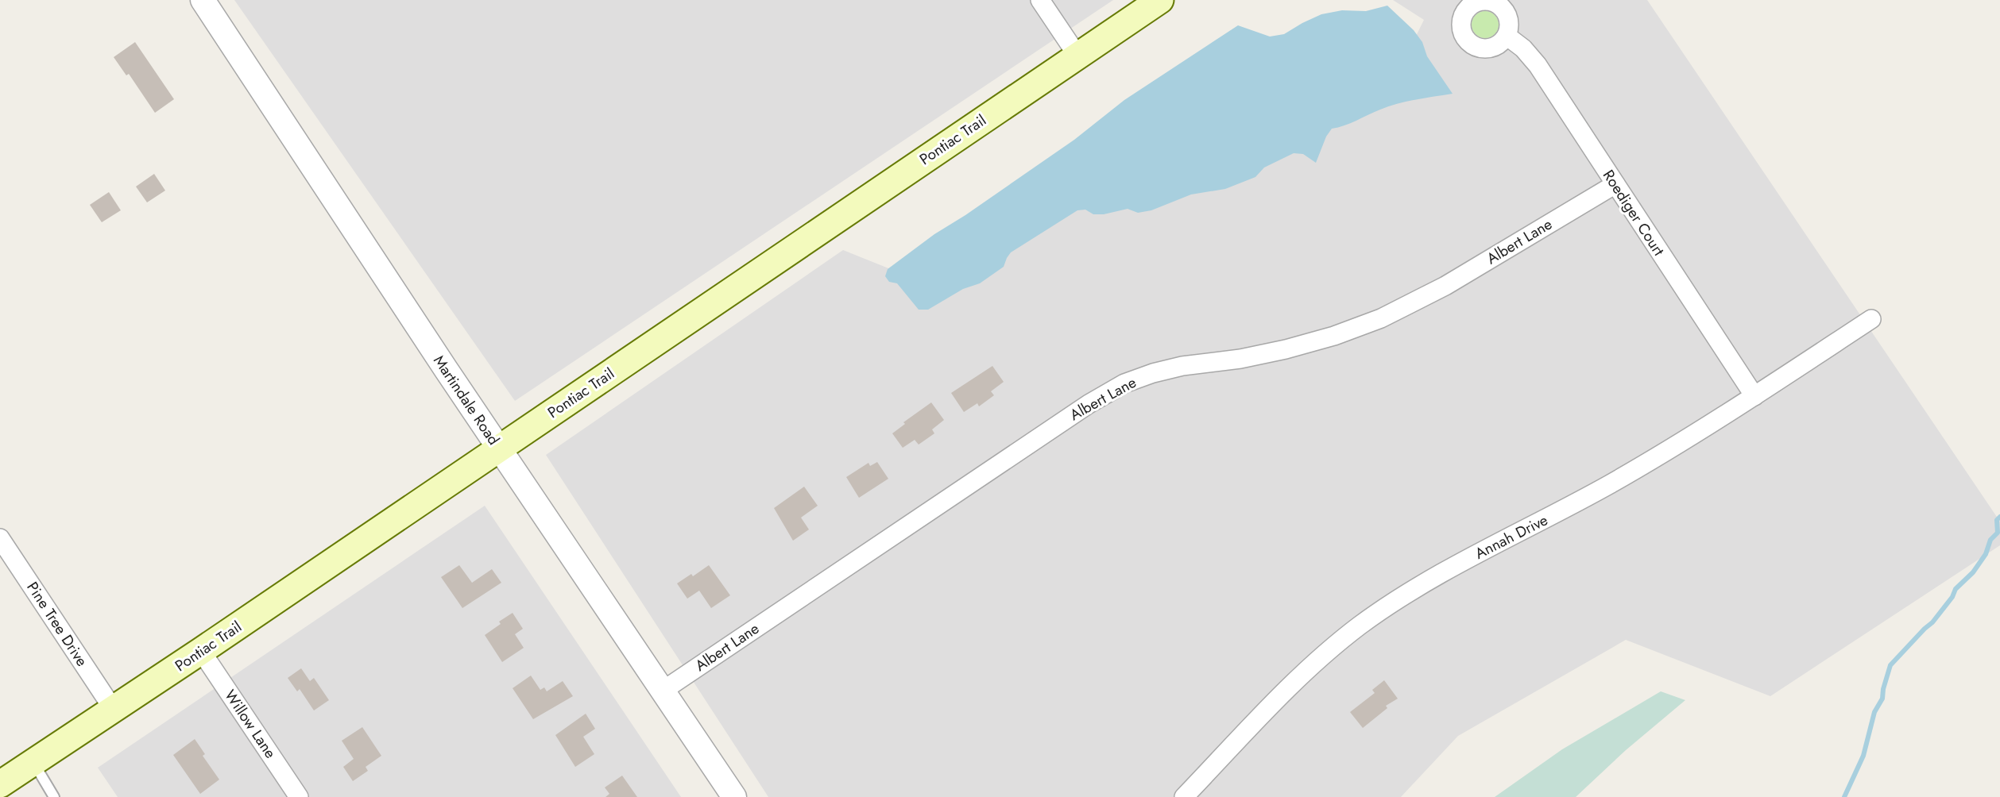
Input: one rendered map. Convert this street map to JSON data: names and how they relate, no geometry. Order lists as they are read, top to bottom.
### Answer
{
  "streets": {
    "main road": ["Pontiac Trail"],
    "street": [
      "Roediger Court",
      "Albert Lane",
      "Martindale Road",
      "Annah Drive",
      "Pine Tree Drive",
      "Willow Lane"
    ]
  },
  "crossings": [
    ["Pontiac Trail", "Martindale Road"],
    ["Pontiac Trail", "Pine Tree Drive"],
    ["Pontiac Trail", "Willow Lane"],
    ["Roediger Court", "Albert Lane"],
    ["Roediger Court", "Annah Drive"],
    ["Albert Lane", "Martindale Road"]
  ]
}
